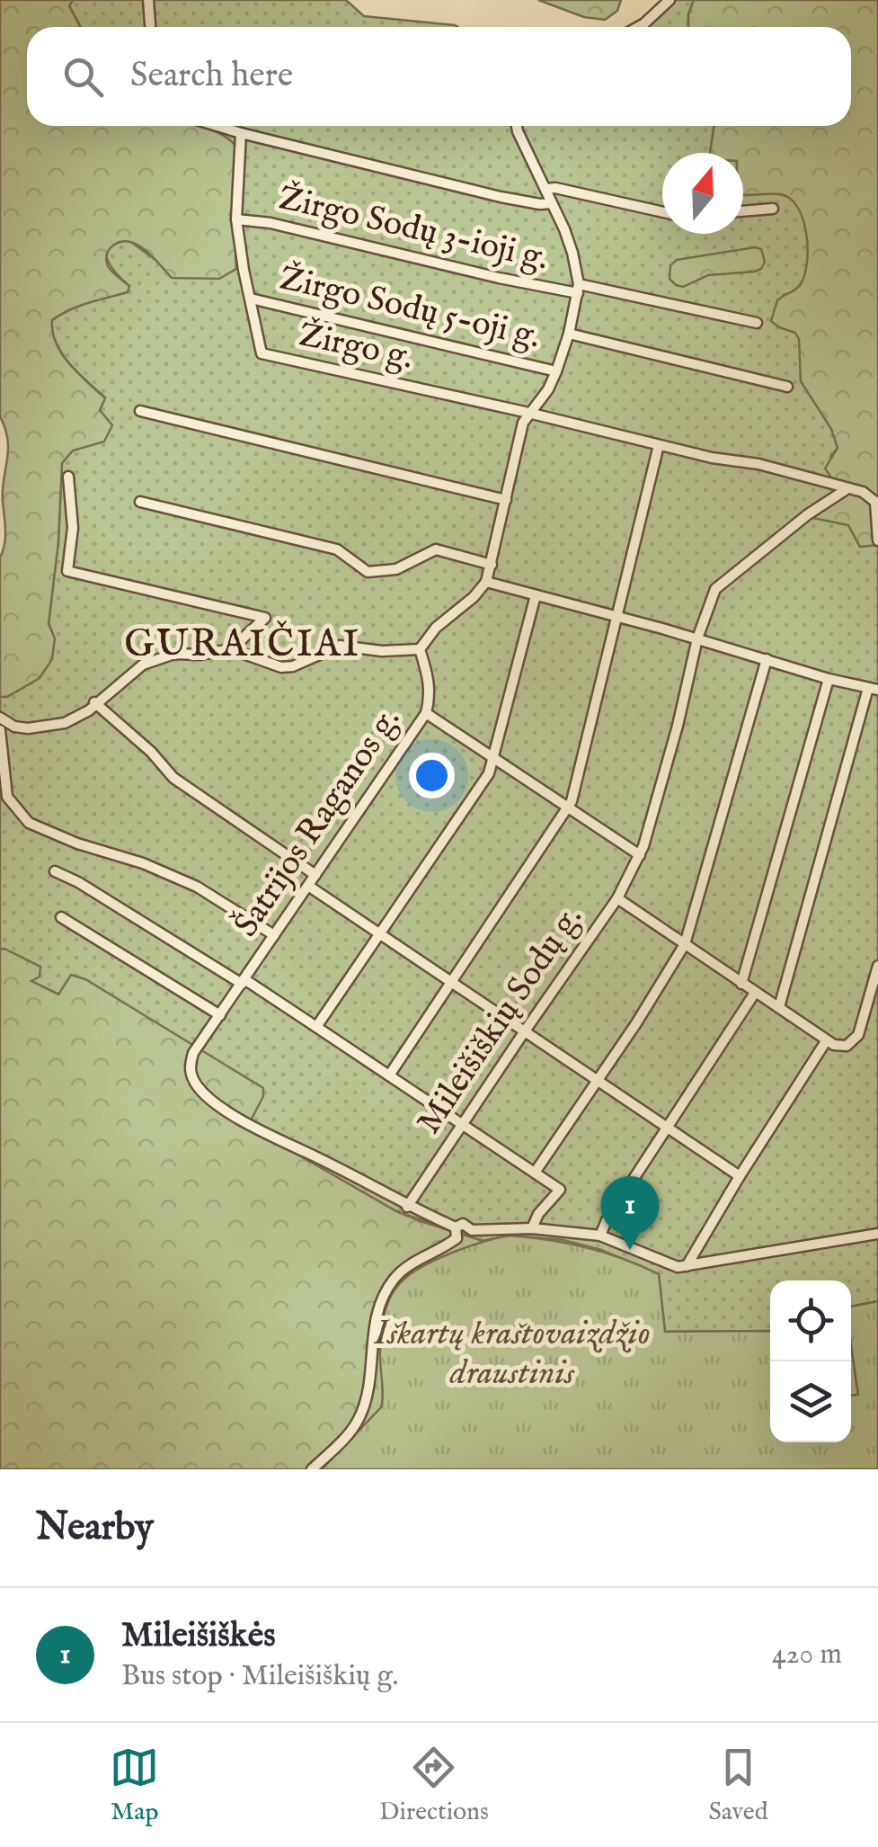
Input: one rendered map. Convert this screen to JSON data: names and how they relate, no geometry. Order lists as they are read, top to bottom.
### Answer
{
  "streets": {
    "street": [
      "Žirgo Sodų 3-ioji g.",
      "Žirgo Sodų 5-oji g.",
      "Žirgo g.",
      "Šatrijos Raganos g.",
      "Mileišiškių Sodų g."
    ]
  },
  "crossings": [
    ["Žirgo Sodų 3-ioji g.", "Žirgo g."],
    ["Žirgo Sodų 5-oji g.", "Žirgo g."],
    ["Šatrijos Raganos g.", "Mileišiškių Sodų g."]
  ],
  "districts": ["GURAIČIAI"],
  "parks": ["Iškartų kraštovaizdžio draustinis"],
  "north": "top",
  "page": {
    "search": "Search here",
    "pins": "1",
    "heading": "Nearby",
    "list": [
      {
        "mark": "1",
        "name": "Mileišiškės",
        "note": "Bus stop · Mileišiškių g.",
        "value": "420 m"
      }
    ],
    "nav": ["Map", "Directions", "Saved"]
  }
}
